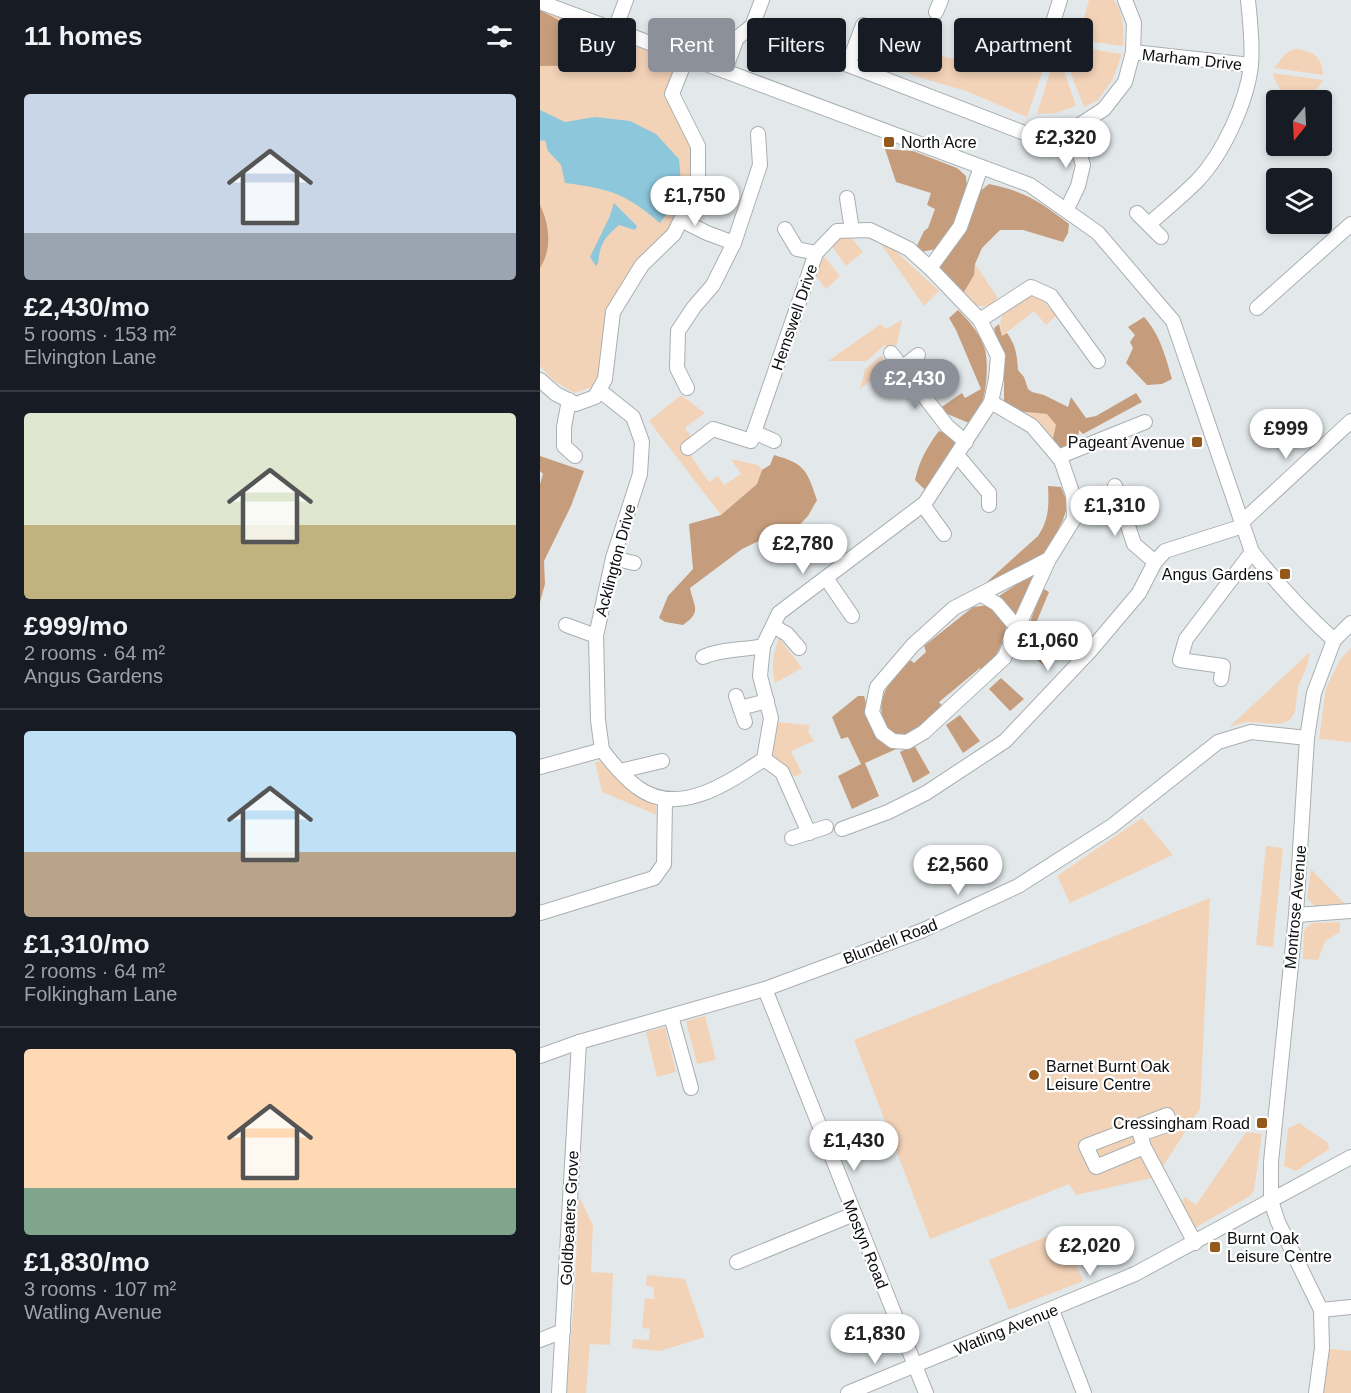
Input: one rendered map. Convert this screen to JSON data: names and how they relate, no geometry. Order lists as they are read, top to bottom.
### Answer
{
  "streets": {
    "street": [
      "Marham Drive",
      "Hemswell Drive",
      "Acklington Drive",
      "Montrose Avenue",
      "Blundell Road",
      "Goldbeaters Grove",
      "Mostyn Road",
      "Watling Avenue"
    ]
  },
  "crossings": [
    ["Montrose Avenue", "Blundell Road"],
    ["Montrose Avenue", "Watling Avenue"],
    ["Blundell Road", "Goldbeaters Grove"],
    ["Blundell Road", "Mostyn Road"],
    ["Mostyn Road", "Watling Avenue"]
  ],
  "places": {
    "transit": [
      "North Acre",
      "Pageant Avenue",
      "Angus Gardens",
      "Cressingham Road",
      "Burnt Oak Leisure Centre"
    ],
    "other": ["Barnet Burnt Oak Leisure Centre"]
  },
  "north": "bottom",
  "page": {
    "heading": "11 homes",
    "chip": [
      "Buy",
      "Rent",
      "Filters",
      "New",
      "Apartment"
    ],
    "list": [
      {
        "name": "£2,430/mo",
        "note": "5 rooms · 153 m² · Elvington Lane"
      },
      {
        "name": "£999/mo",
        "note": "2 rooms · 64 m² · Angus Gardens"
      },
      {
        "name": "£1,310/mo",
        "note": "2 rooms · 64 m² · Folkingham Lane"
      },
      {
        "name": "£1,830/mo",
        "note": "3 rooms · 107 m² · Watling Avenue"
      }
    ],
    "price": [
      "£2,320",
      "£1,750",
      "£2,430",
      "£999",
      "£1,310",
      "£2,780",
      "£1,060",
      "£2,560",
      "£1,430",
      "£2,020",
      "£1,830"
    ]
  }
}
